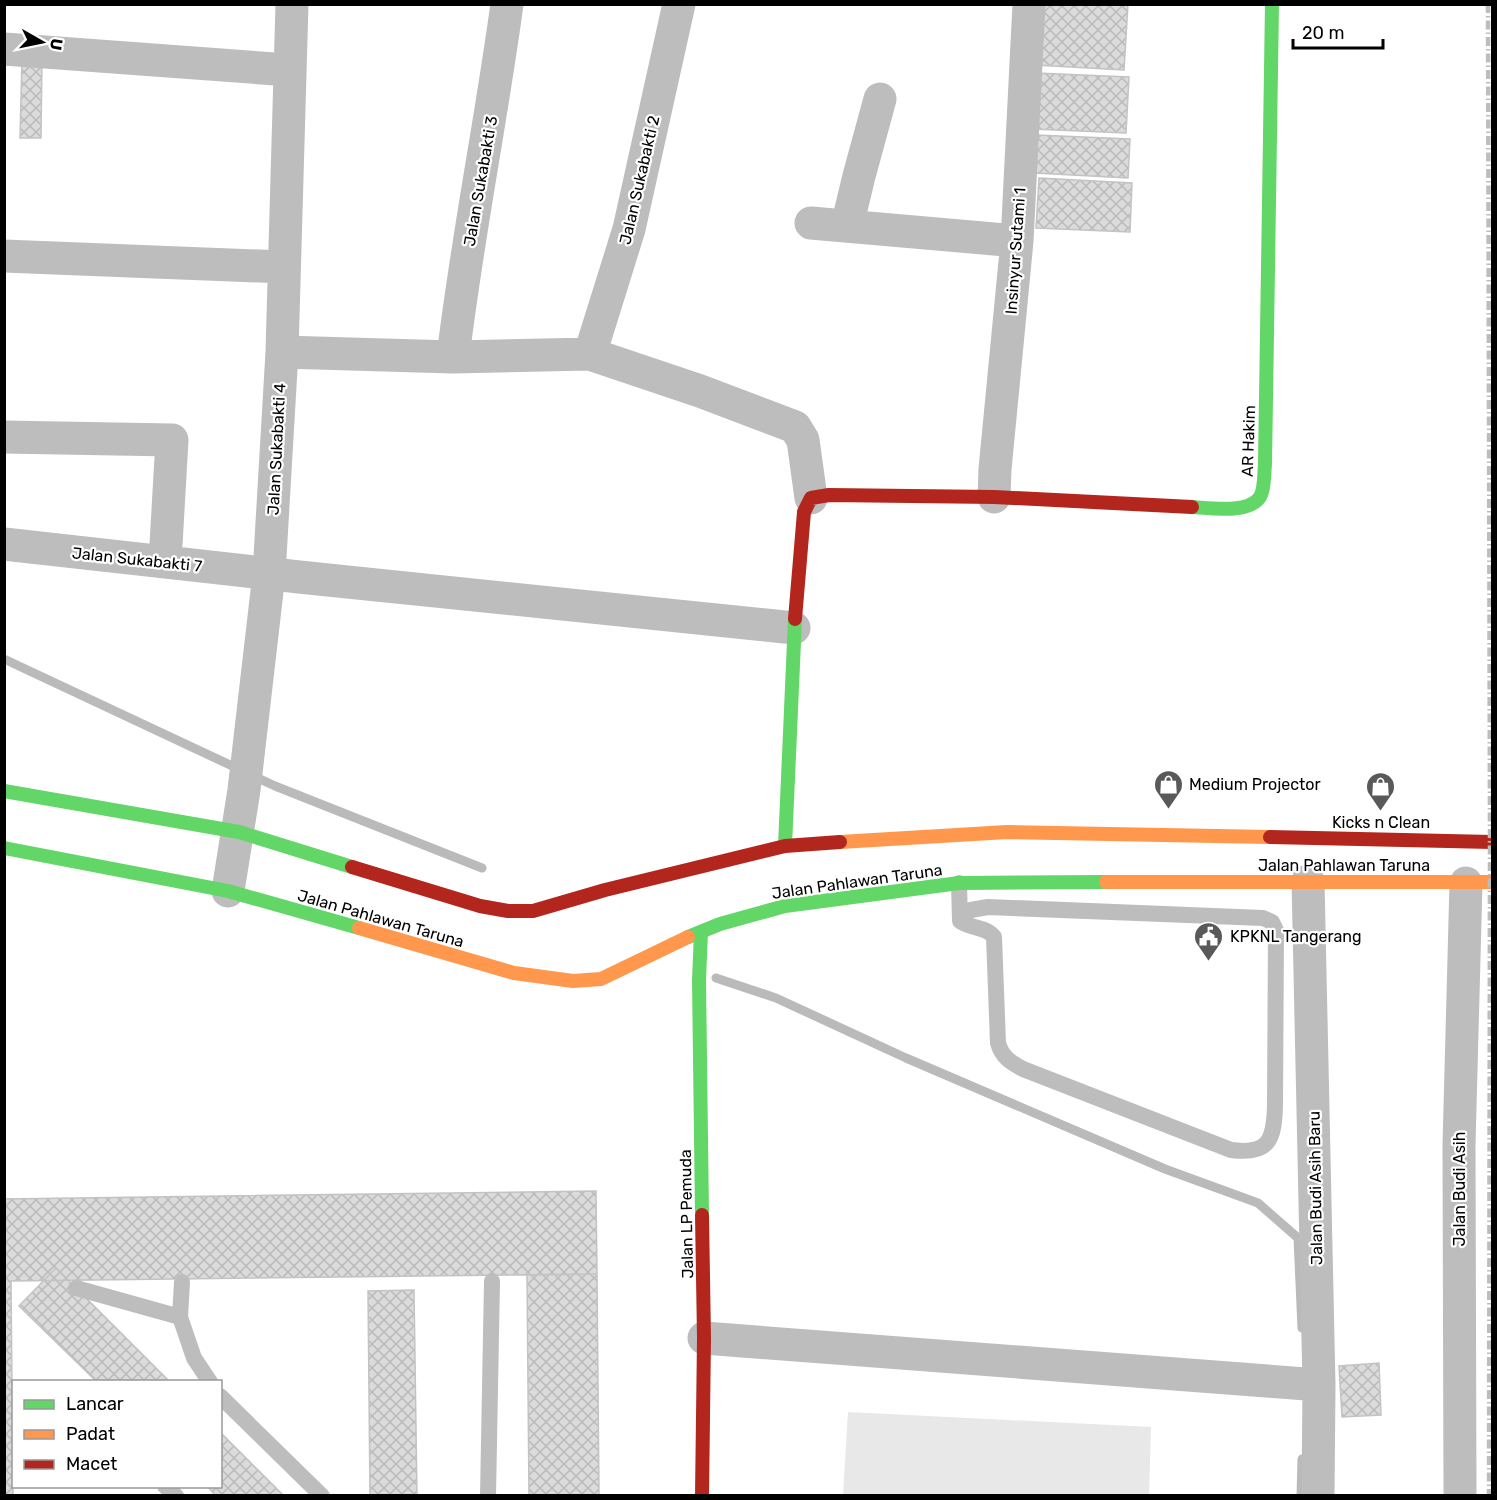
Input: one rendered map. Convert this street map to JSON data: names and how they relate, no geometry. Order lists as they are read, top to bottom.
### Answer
{
  "streets": {
    "main road": ["AR Hakim", "Jalan Pahlawan Taruna", "Jalan LP Pemuda"],
    "street": [
      "Jalan Sukabakti 2",
      "Jalan Sukabakti 3",
      "Insinyur Sutami 1",
      "Jalan Sukabakti 4",
      "Jalan Sukabakti 7",
      "Jalan Budi Asih Baru",
      "Jalan Budi Asih"
    ]
  },
  "crossings": [
    ["Insinyur Sutami 1", "AR Hakim"],
    ["Jalan Sukabakti 4", "Jalan Sukabakti 7"],
    ["Jalan Sukabakti 4", "Jalan Pahlawan Taruna"],
    ["Jalan Pahlawan Taruna", "Jalan Budi Asih Baru"],
    ["Jalan Pahlawan Taruna", "Jalan Budi Asih"],
    ["Jalan Pahlawan Taruna", "Jalan LP Pemuda"]
  ],
  "places": {
    "shop": ["Medium Projector", "Kicks n Clean"],
    "public building": ["KPKNL Tangerang"]
  },
  "legend": ["Lancar", "Padat", "Macet"],
  "scale_bar": "20 m",
  "north": "right"
}
